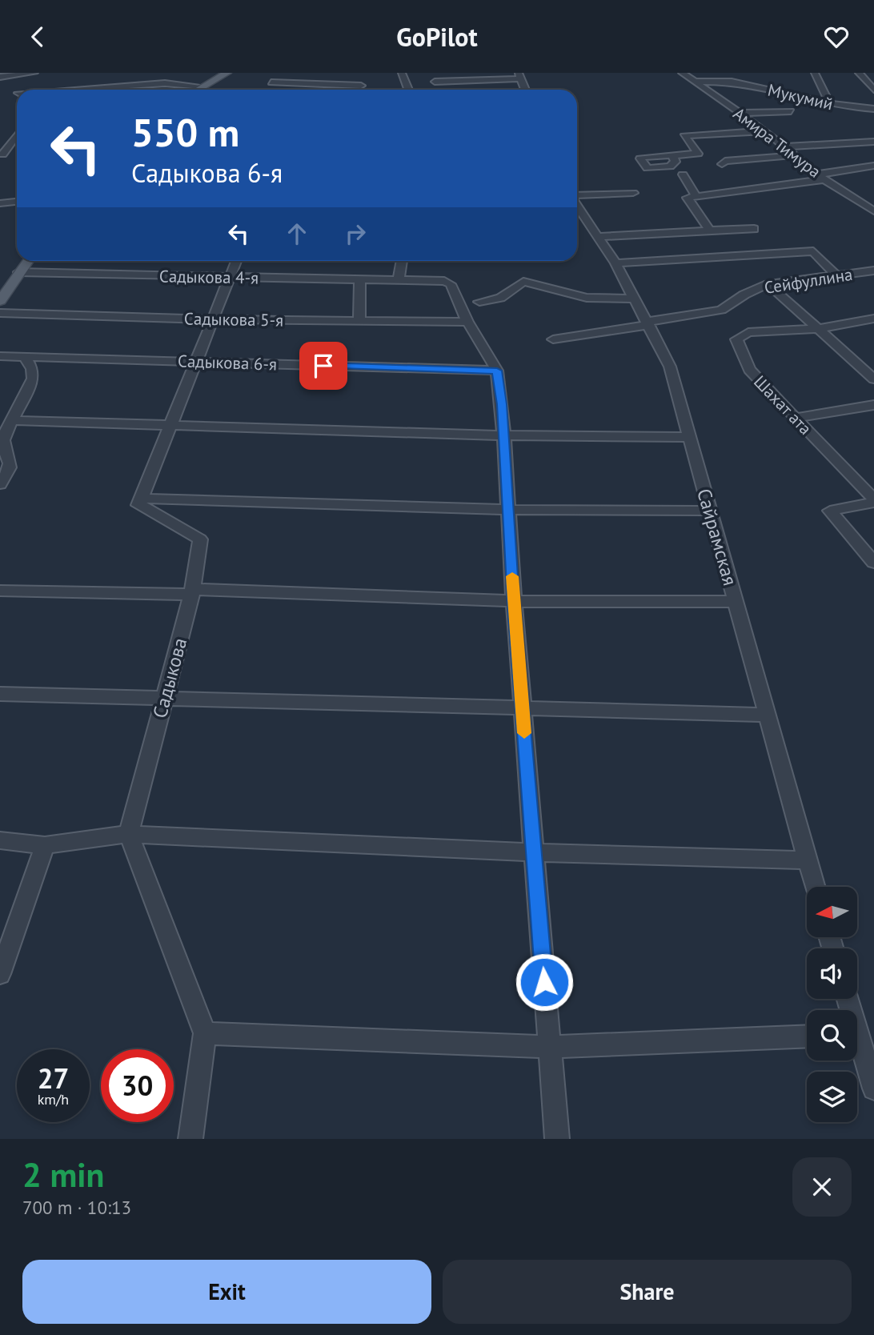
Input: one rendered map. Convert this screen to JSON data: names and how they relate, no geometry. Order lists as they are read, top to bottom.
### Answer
{
  "streets": {
    "street": [
      "Мукумий",
      "Амира Тимура",
      "Садыкова 4-я",
      "Сейфуллина",
      "Садыкова 5-я",
      "Садыкова 6-я",
      "Шахат ата",
      "Сайрамская",
      "Садыкова"
    ]
  },
  "crossings": [
    ["Мукумий", "Амира Тимура"],
    ["Садыкова 4-я", "Садыкова 5-я"],
    ["Сейфуллина", "Сайрамская"]
  ],
  "north": "left",
  "page": {
    "header": "GoPilot",
    "turn": ["550 m", "Садыкова 6-я"],
    "speed": "27 km/h",
    "limit": "30",
    "heading": ["2 min", "700 m · 10:13"],
    "buttons": ["Exit", "Share"]
  }
}
